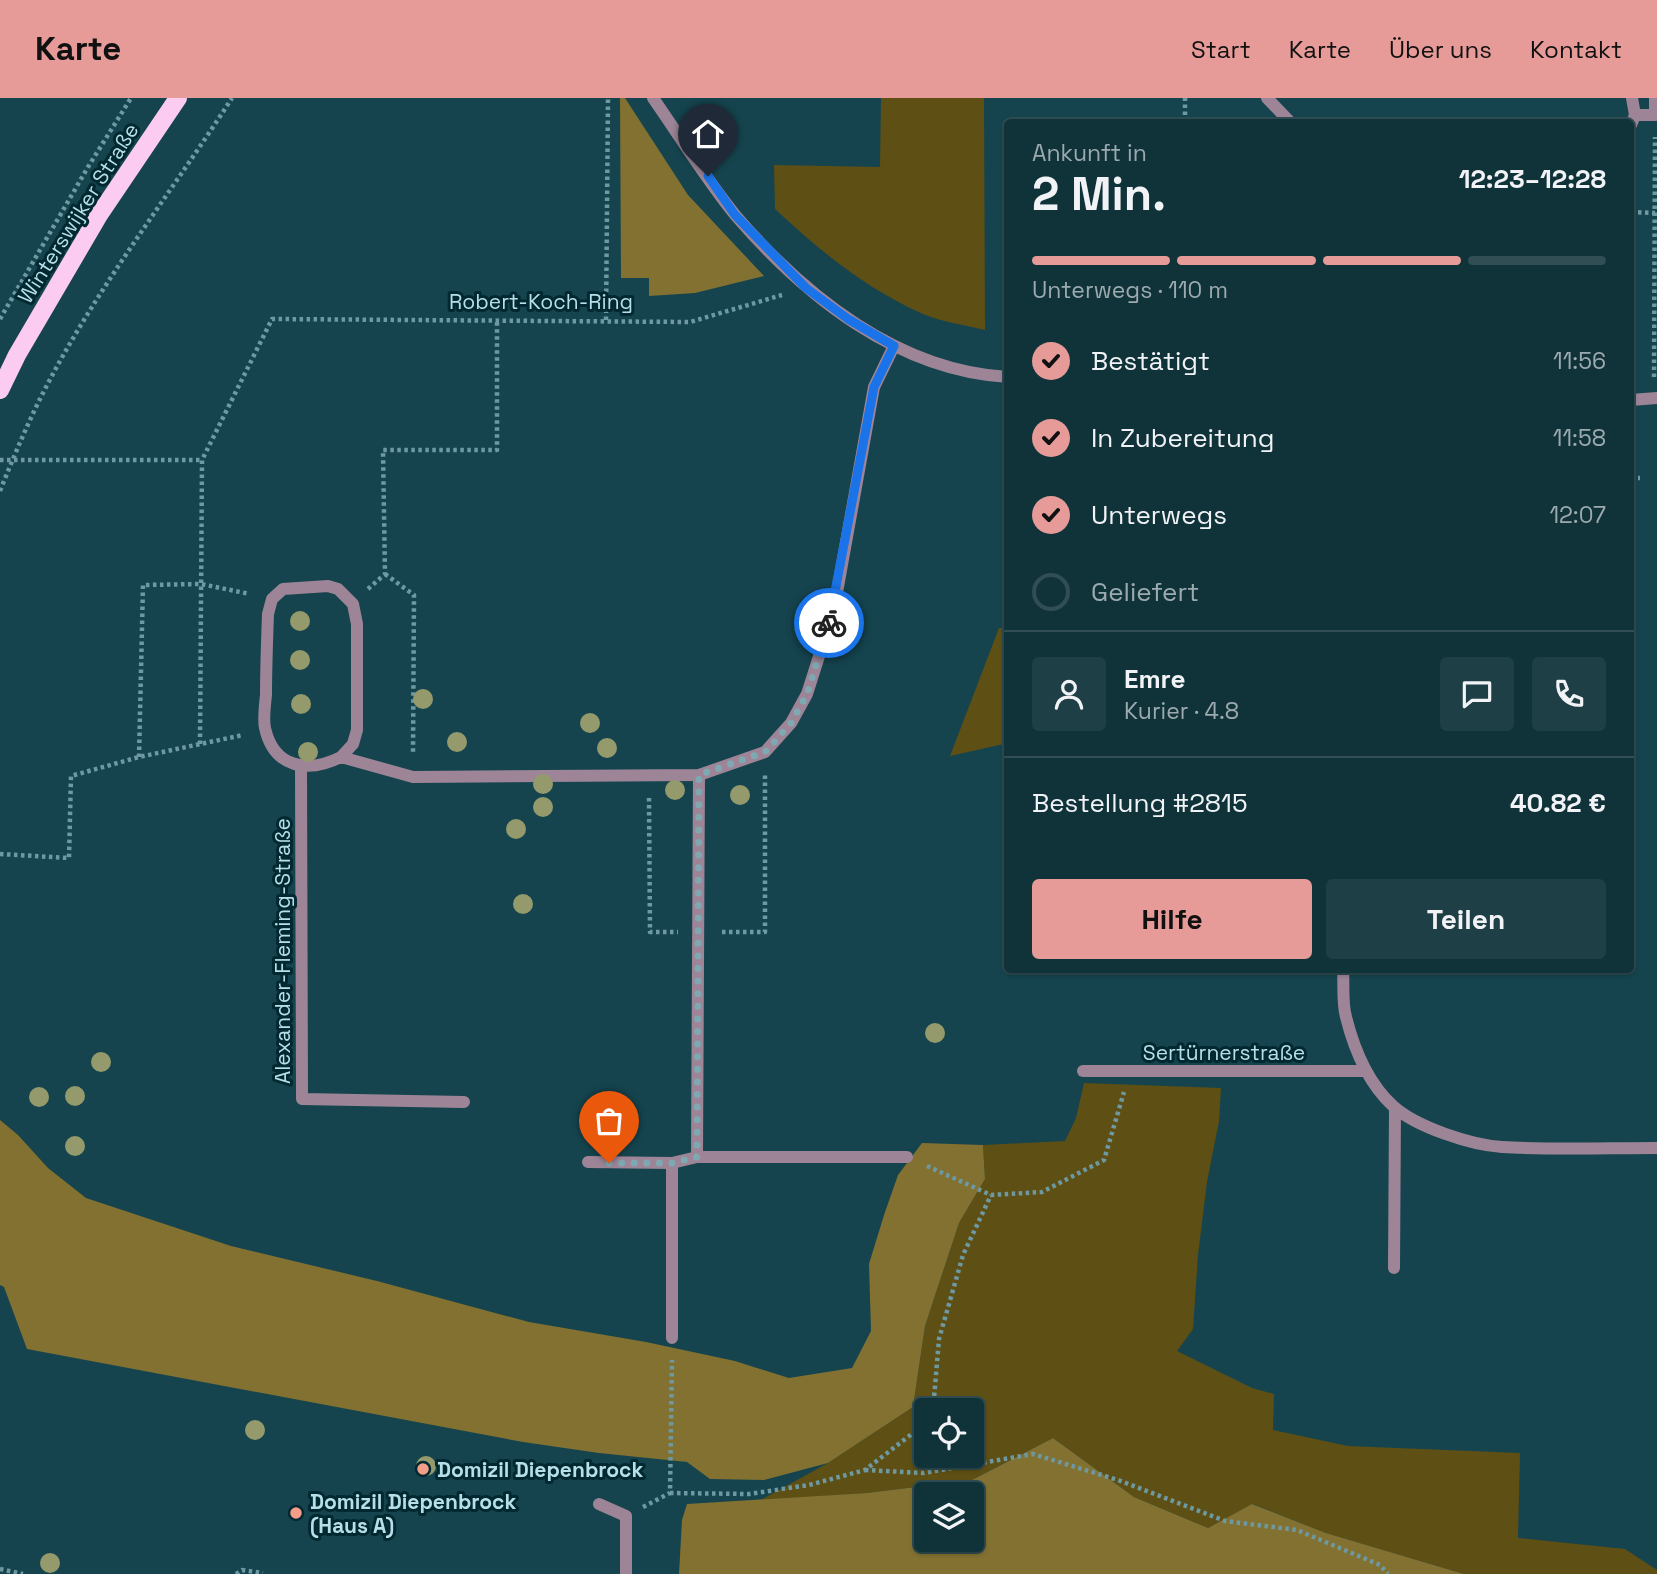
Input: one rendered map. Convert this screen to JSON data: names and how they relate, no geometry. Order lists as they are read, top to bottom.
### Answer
{
  "streets": {
    "main road": ["Winterswijker Straße"],
    "street": ["Alexander-Fleming-Straße", "Sertürnerstraße"],
    "path": ["Robert-Koch-Ring"]
  },
  "places": ["Domizil Diepenbrock", "Domizil Diepenbrock (Haus A)"],
  "page": {
    "header": "Karte",
    "nav": [
      "Start",
      "Karte",
      "Über uns",
      "Kontakt"
    ],
    "heading": ["2 Min.", "Ankunft in", "12:23–12:28"],
    "panel": [
      "Emre",
      "Kurier · 4.8",
      "Bestellung #2815",
      "40.82 €"
    ],
    "bar": "Unterwegs · 110 m",
    "list": [
      ["Bestätigt", "11:56"],
      ["In Zubereitung", "11:58"],
      ["Unterwegs", "12:07"],
      "Geliefert"
    ],
    "buttons": ["Hilfe", "Teilen"]
  }
}
